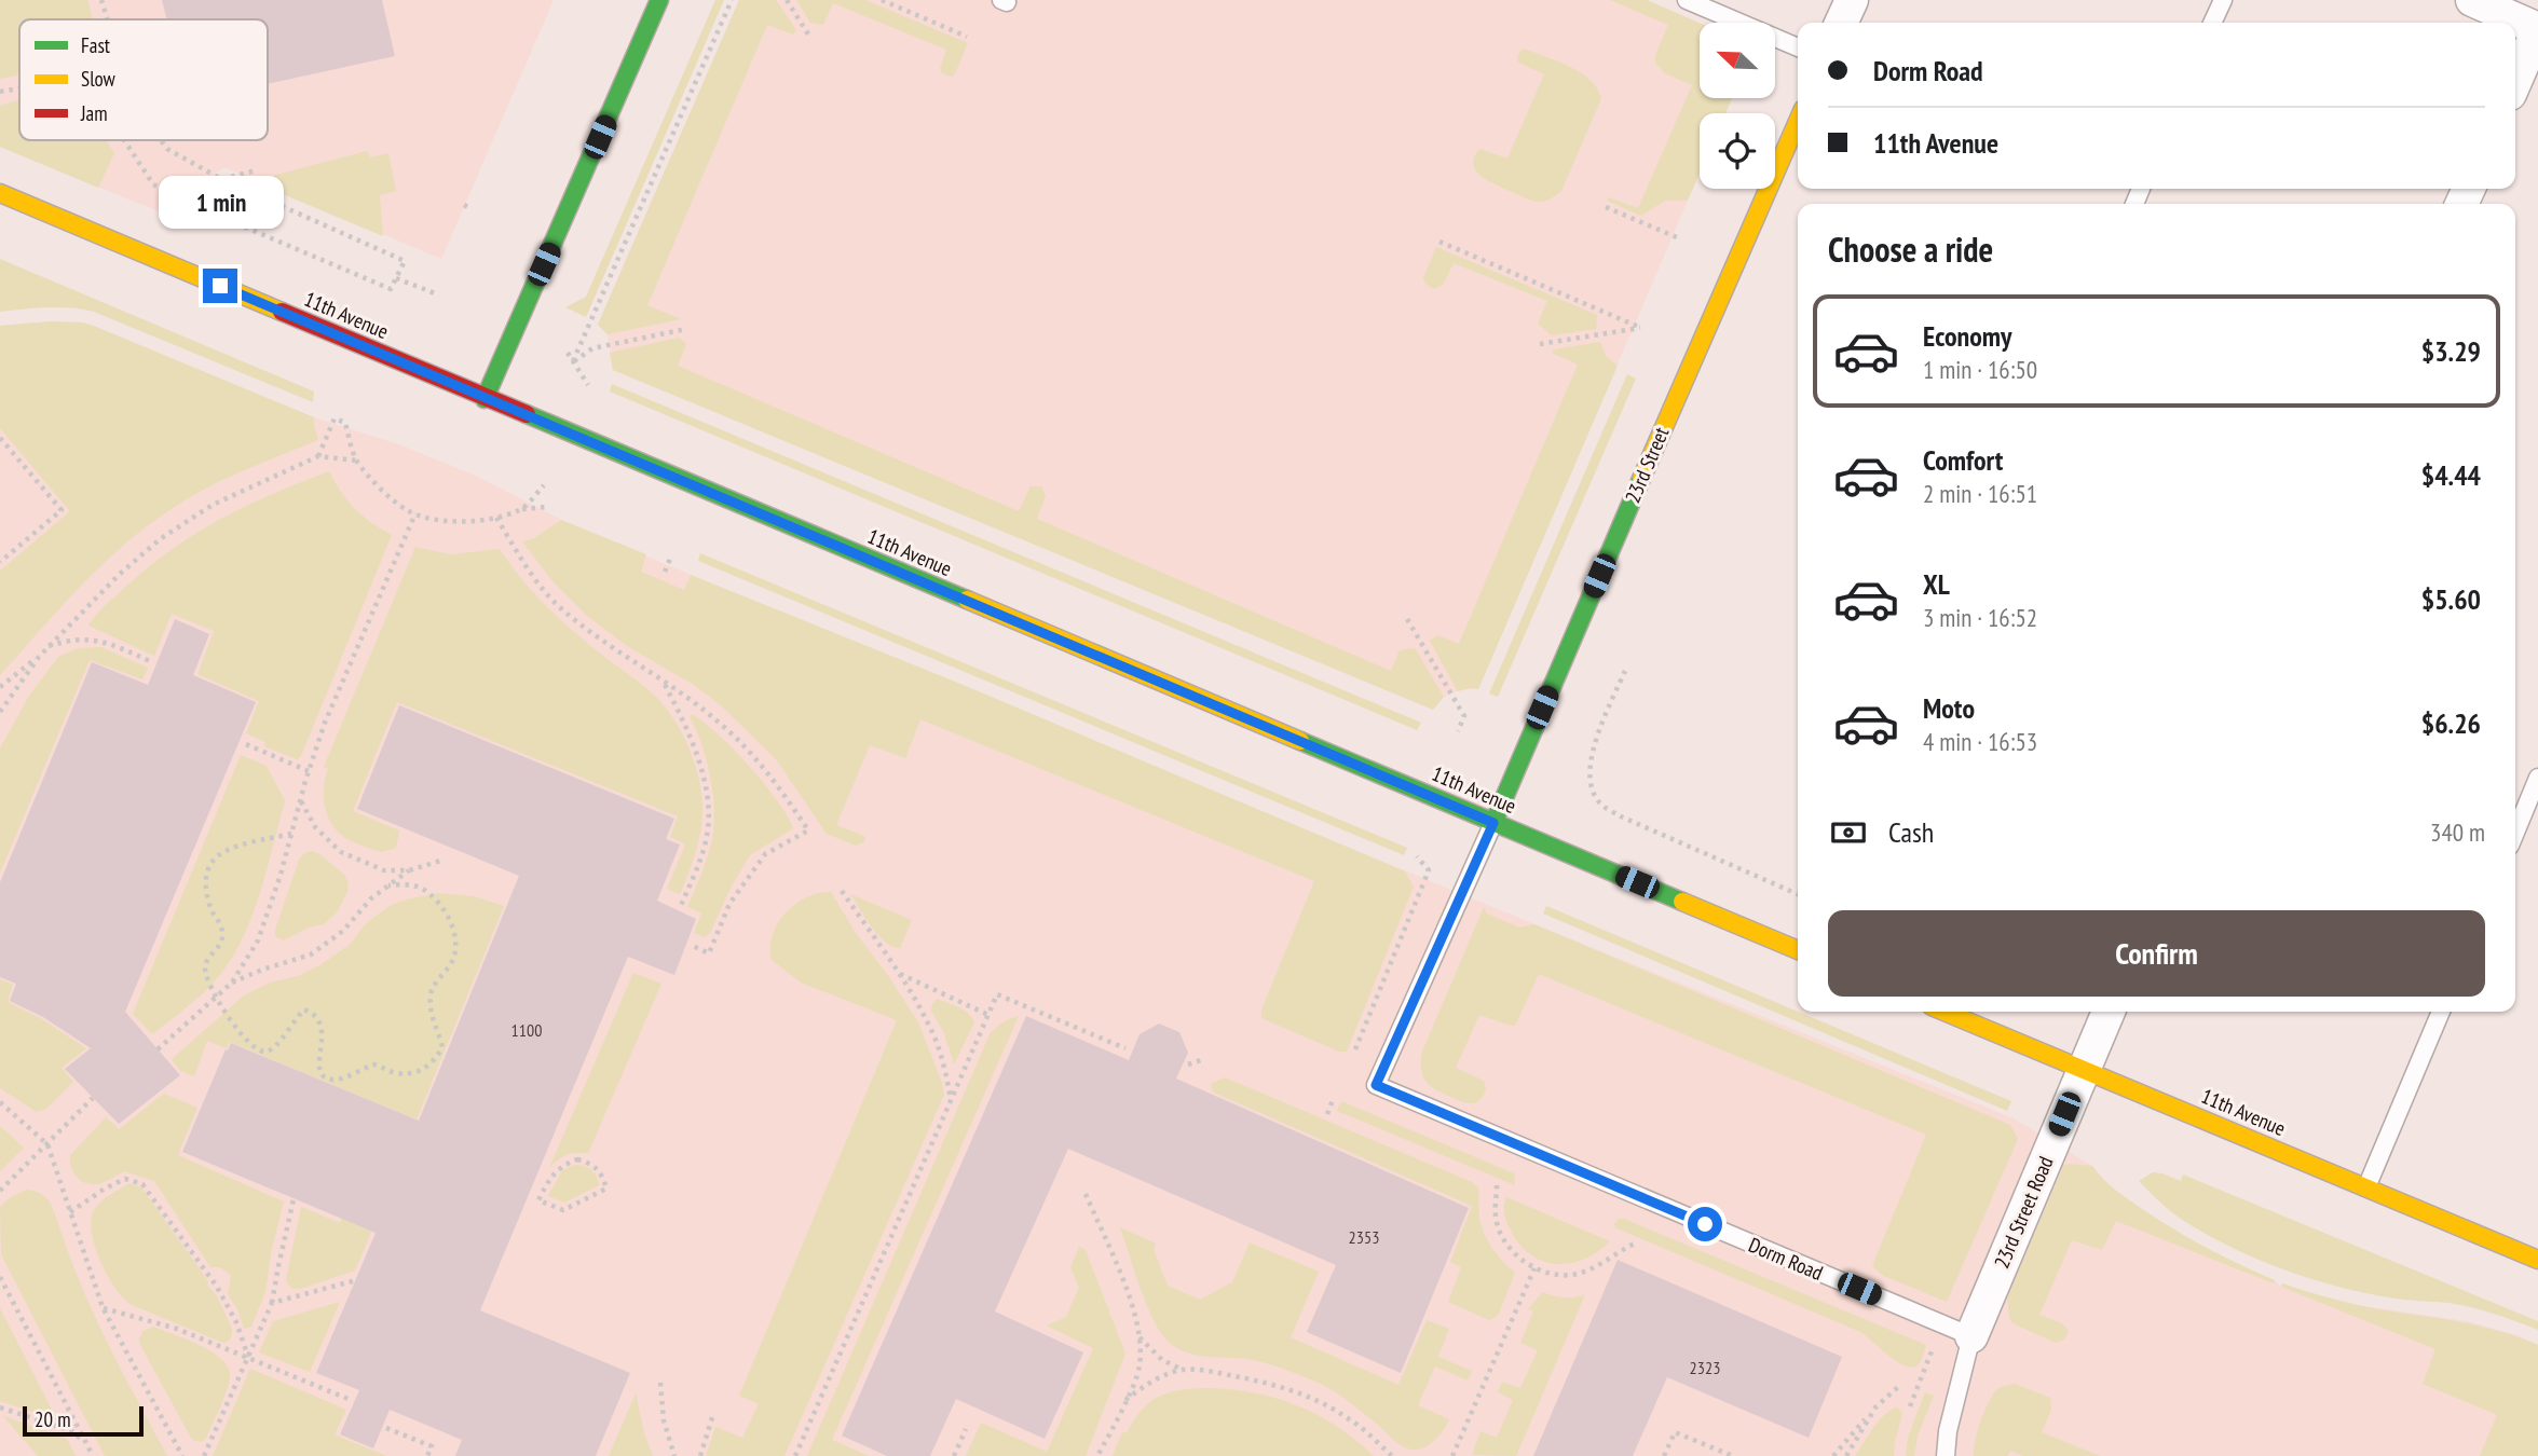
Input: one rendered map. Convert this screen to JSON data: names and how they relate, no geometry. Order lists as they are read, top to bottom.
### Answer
{
  "streets": {
    "main road": ["11th Avenue", "23rd Street"],
    "street": ["23rd Street Road"],
    "lane": ["Dorm Road"]
  },
  "crossings": [
    ["11th Avenue", "23rd Street"],
    ["11th Avenue", "23rd Street Road"],
    ["11th Avenue", "Dorm Road"],
    ["23rd Street", "Dorm Road"],
    ["23rd Street Road", "Dorm Road"]
  ],
  "house_numbers": ["1100", "2353", "2323"],
  "legend": ["Fast", "Slow", "Jam"],
  "scale_bar": "20 m",
  "north": "top left",
  "page": {
    "banner": ["Dorm Road", "11th Avenue"],
    "bubble": "1 min",
    "heading": "Choose a ride",
    "list": [
      {
        "name": "Economy",
        "note": "1 min · 16:50",
        "value": "$3.29"
      },
      {
        "name": "Comfort",
        "note": "2 min · 16:51",
        "value": "$4.44"
      },
      {
        "name": "XL",
        "note": "3 min · 16:52",
        "value": "$5.60"
      },
      {
        "name": "Moto",
        "note": "4 min · 16:53",
        "value": "$6.26"
      }
    ],
    "pay": ["Cash", "340 m"],
    "buttons": "Confirm",
    "scale": "20 m"
  }
}
